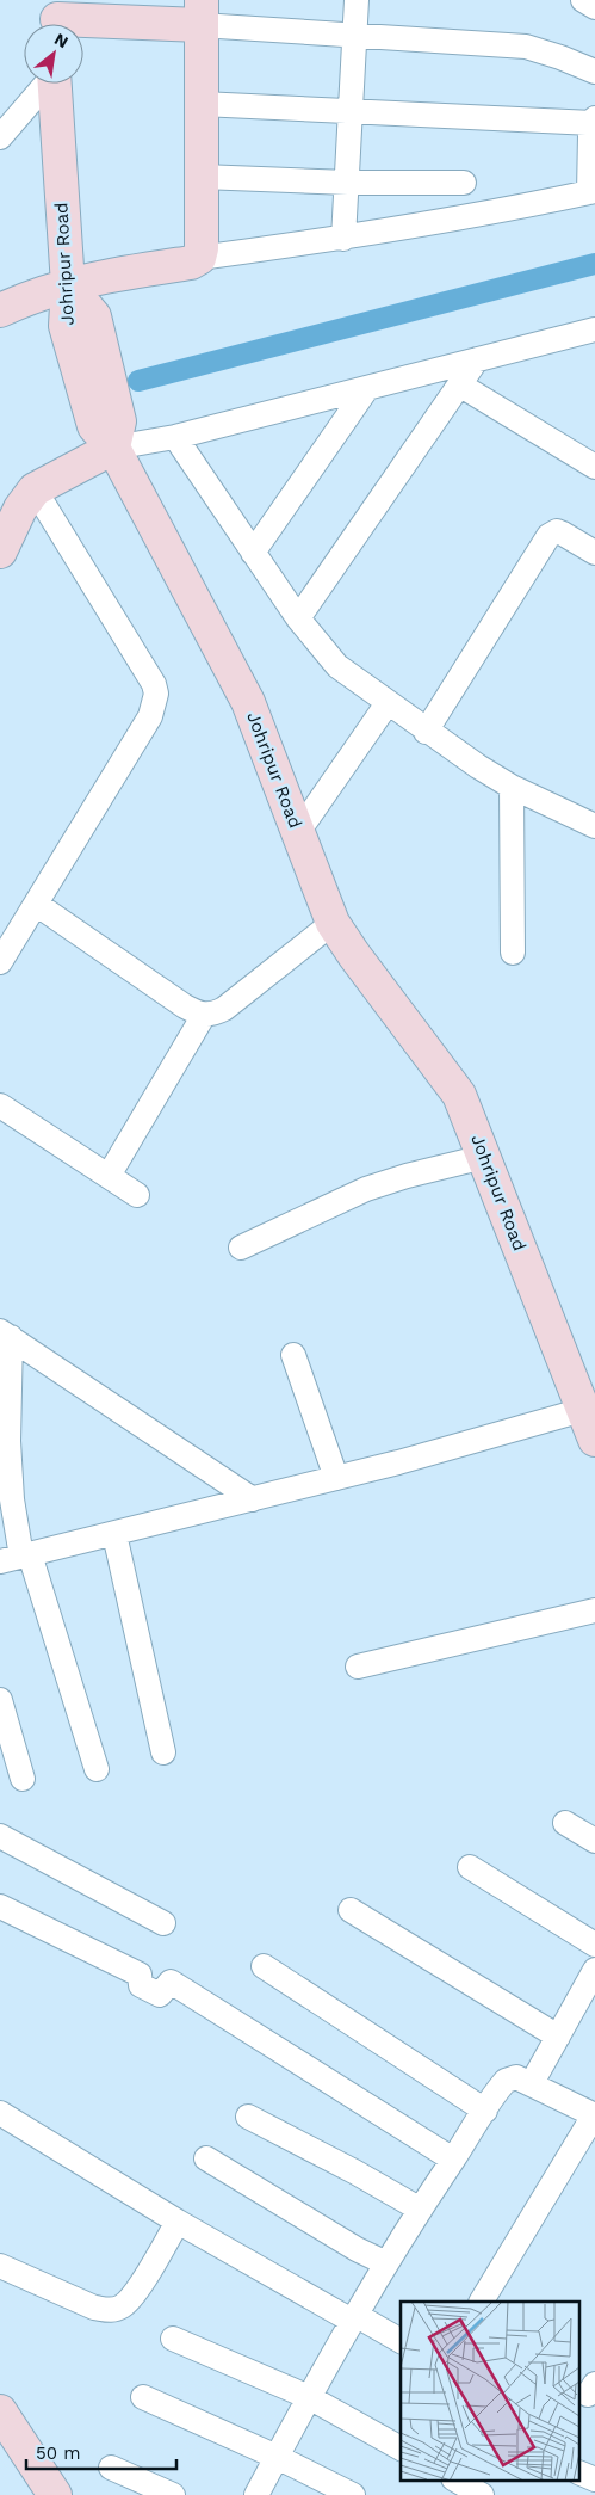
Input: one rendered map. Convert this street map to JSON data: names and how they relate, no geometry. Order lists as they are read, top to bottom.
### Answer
{
  "streets": {
    "street": ["Johripur Road"]
  },
  "scale_bar": "50 m",
  "north": "top right"
}
